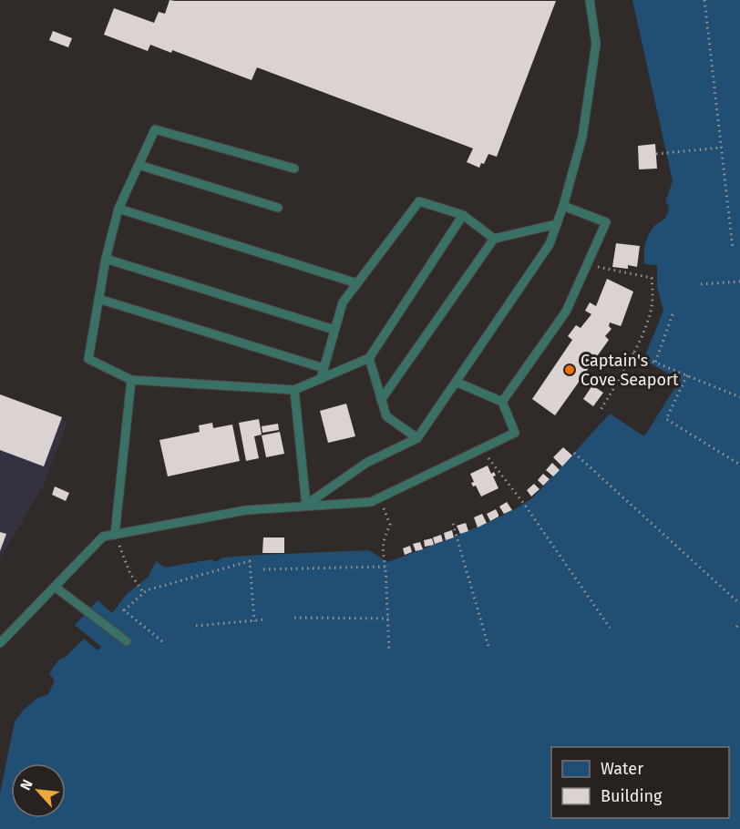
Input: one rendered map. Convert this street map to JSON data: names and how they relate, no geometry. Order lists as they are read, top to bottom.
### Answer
{
  "places": ["Captain's Cove Seaport"],
  "legend": ["Water", "Building"],
  "north": "top left"
}
